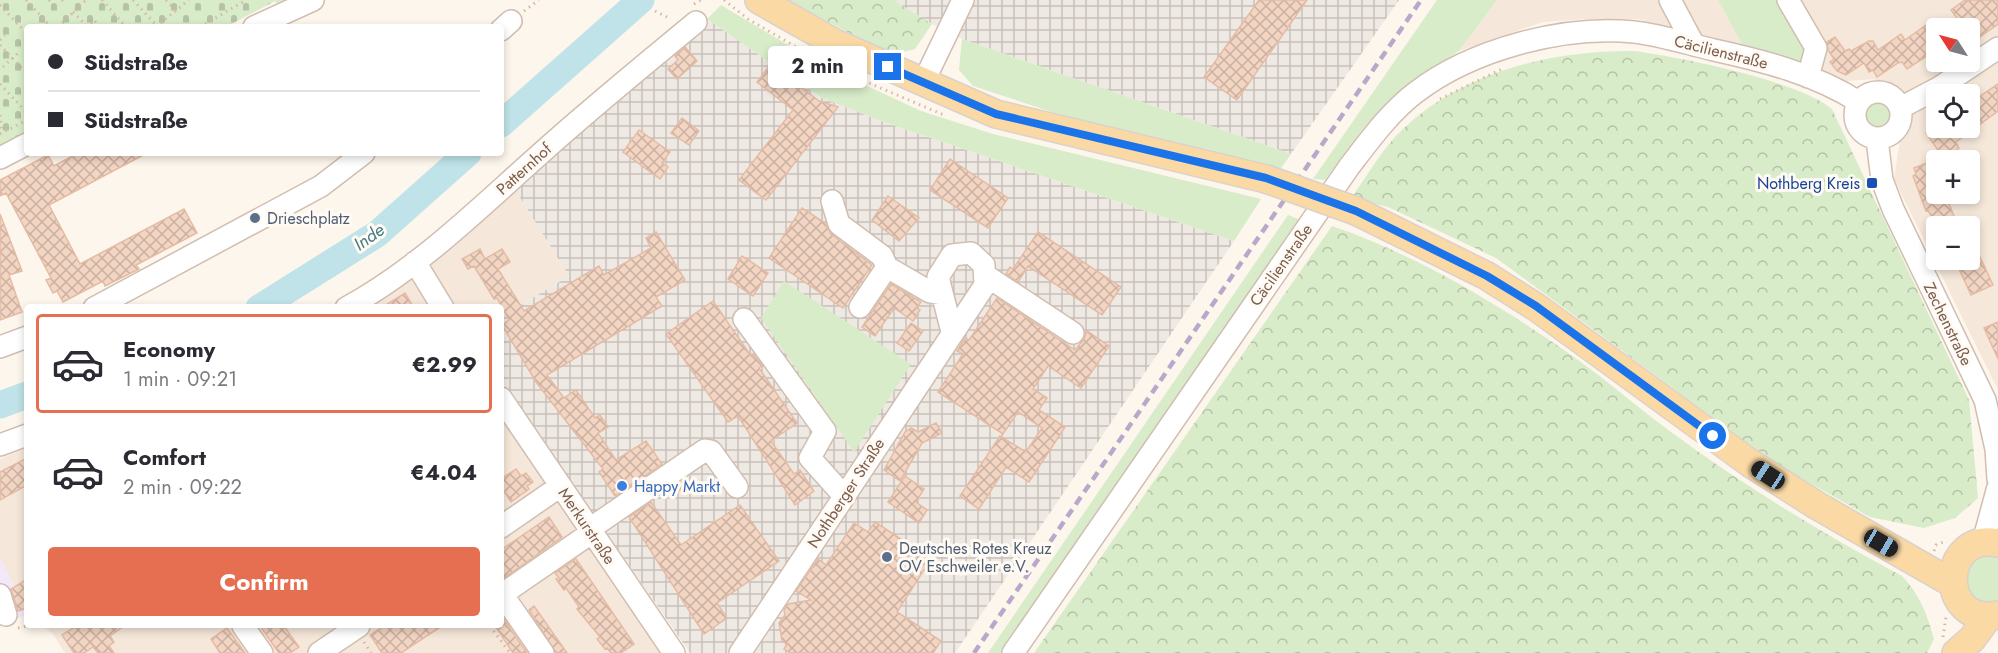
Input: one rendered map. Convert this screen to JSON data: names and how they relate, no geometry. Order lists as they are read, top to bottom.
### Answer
{
  "streets": {
    "street": [
      "Cäcilienstraße",
      "Patternhof",
      "Zechenstraße",
      "Nothberger Straße",
      "Merkurstraße"
    ]
  },
  "crossings": [
    ["Cäcilienstraße", "Zechenstraße"]
  ],
  "water": ["Inde"],
  "places": {
    "transit": ["Nothberg Kreis"],
    "other": ["Drieschplatz", "Happy Markt", "Deutsches Rotes Kreuz OV Eschweiler e.V."]
  },
  "north": "top left",
  "page": {
    "map_buttons": ["+", "−"],
    "banner": ["Südstraße", "Südstraße"],
    "bubble": "2 min",
    "list": [
      {
        "name": "Economy",
        "note": "1 min · 09:21",
        "value": "€2.99"
      },
      {
        "name": "Comfort",
        "note": "2 min · 09:22",
        "value": "€4.04"
      }
    ],
    "buttons": "Confirm"
  }
}
